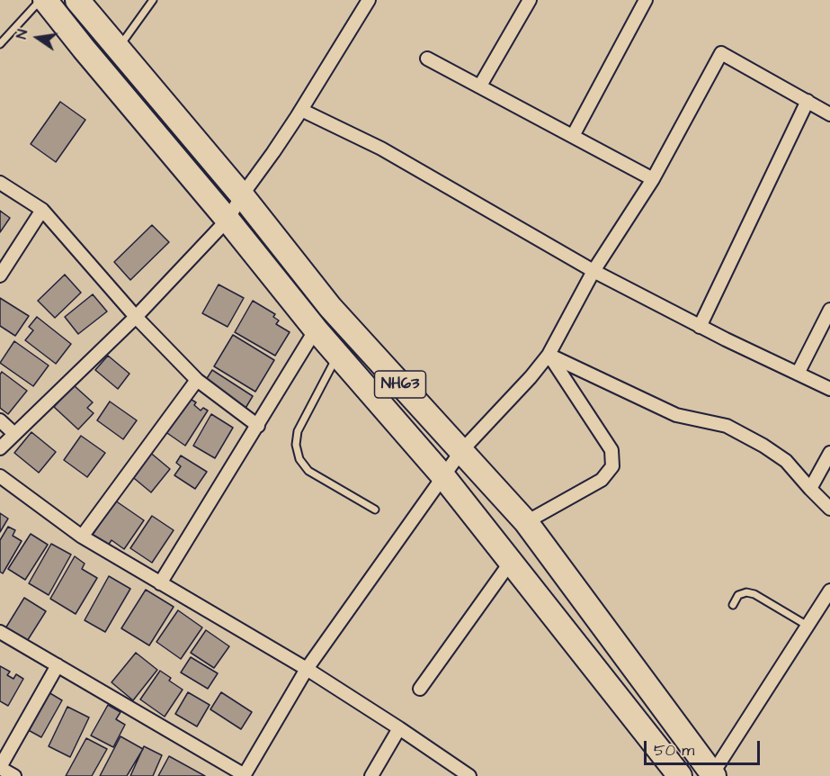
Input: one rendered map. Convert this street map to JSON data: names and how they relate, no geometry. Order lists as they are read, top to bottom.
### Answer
{
  "streets": {
    "highway": ["NH63"]
  },
  "scale_bar": "50 m",
  "north": "left"
}
